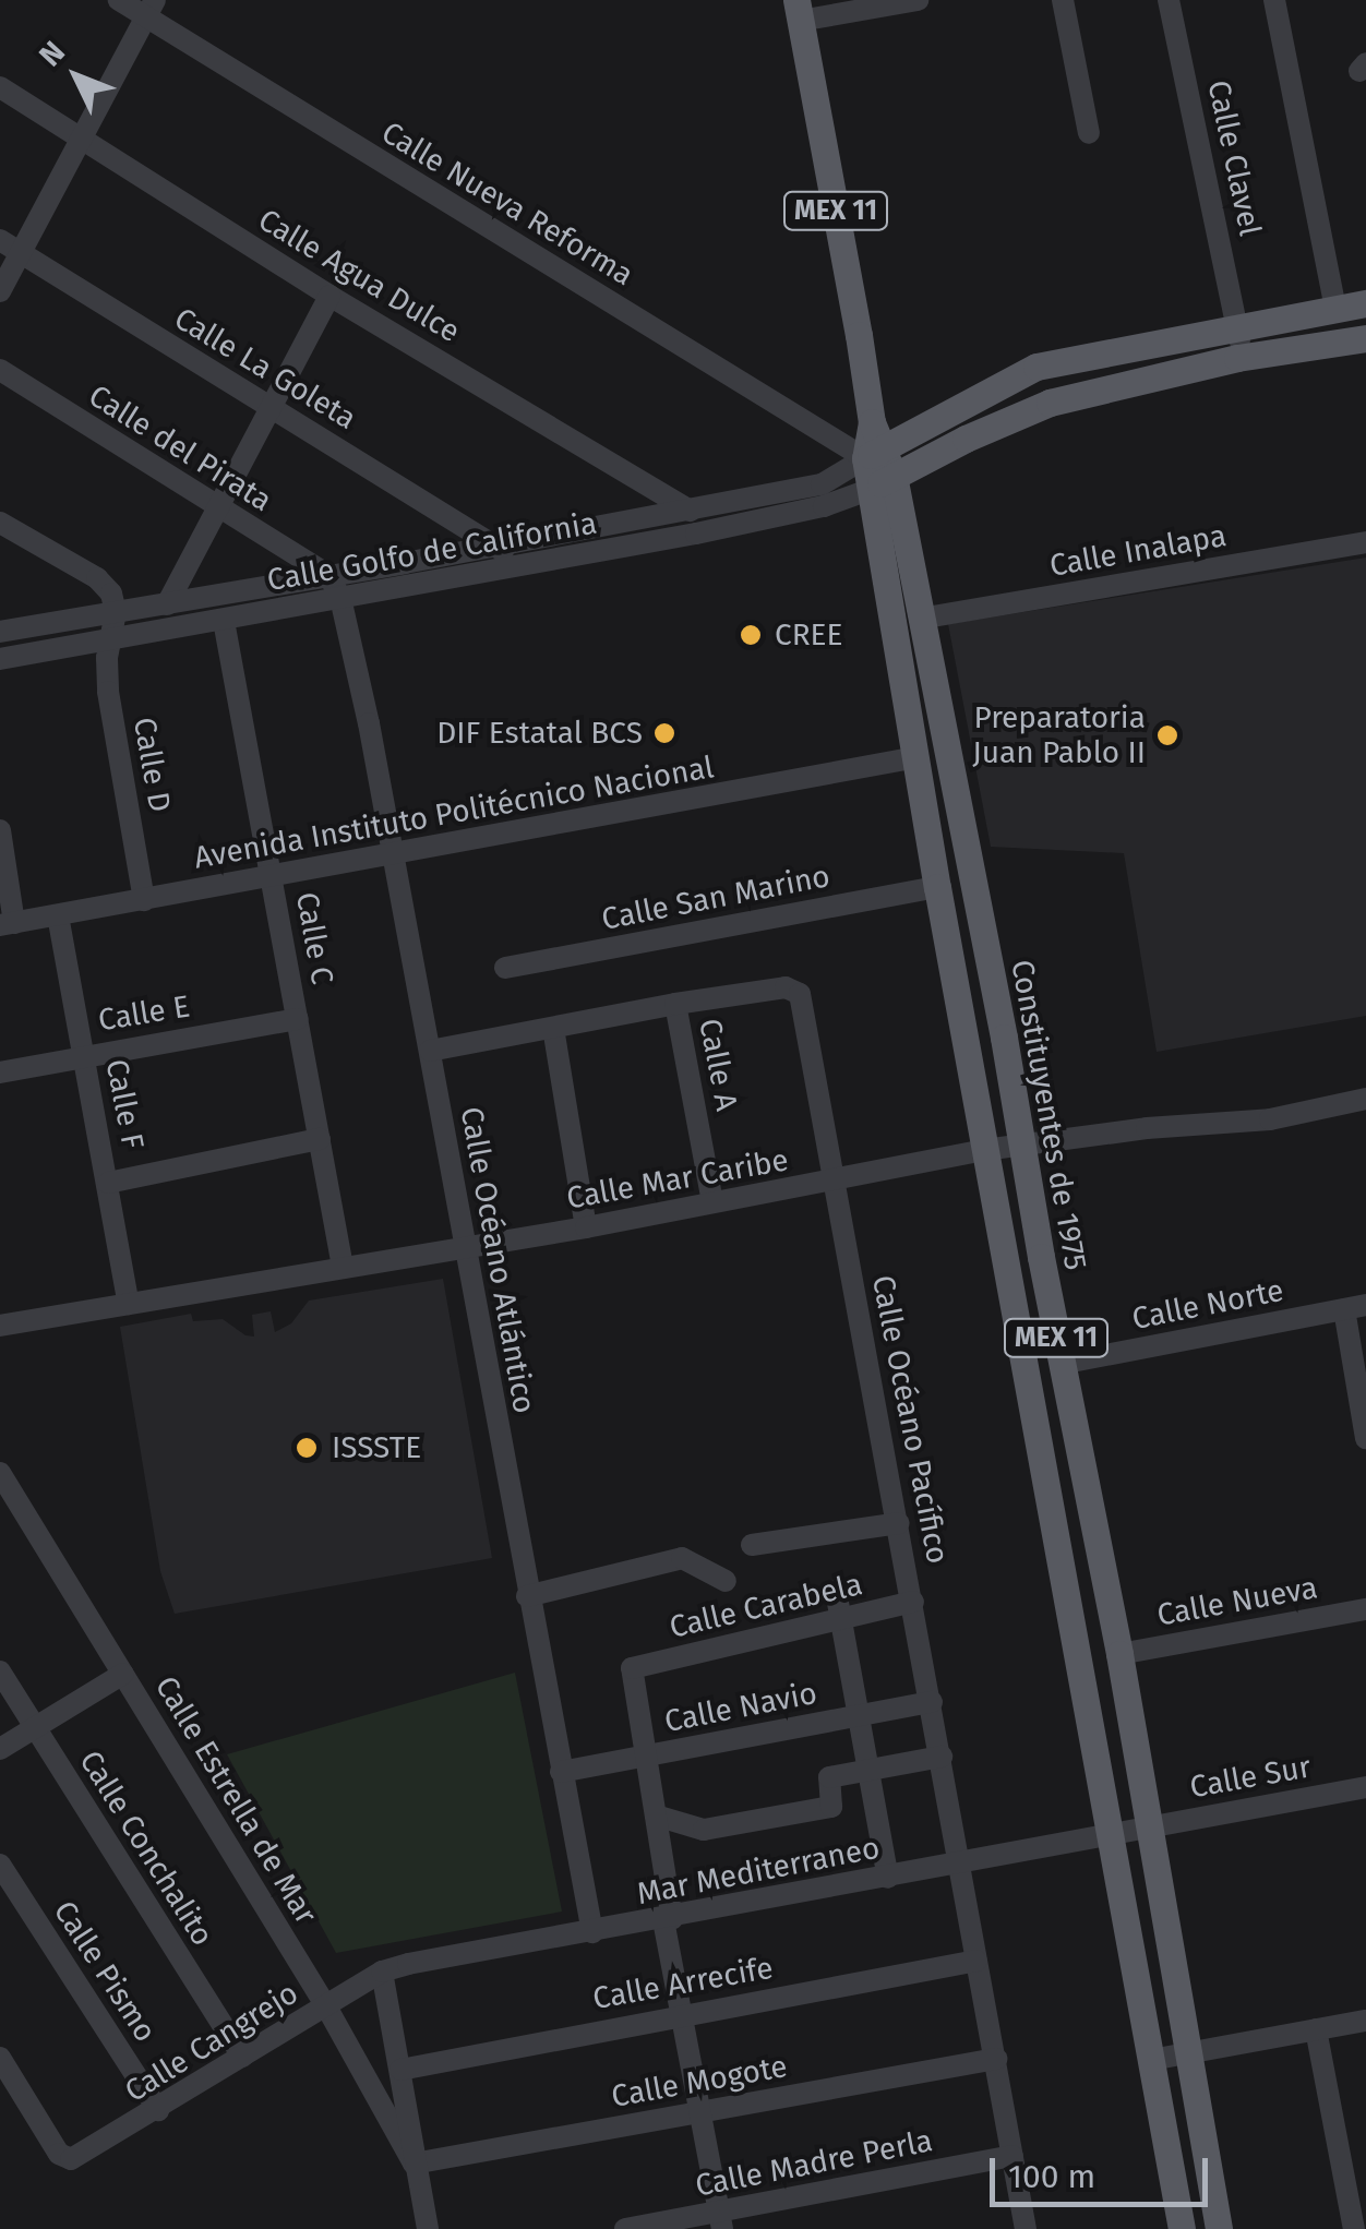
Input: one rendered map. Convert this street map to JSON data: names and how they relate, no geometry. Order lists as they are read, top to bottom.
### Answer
{
  "streets": {
    "main road": ["MEX 11", "Constituyentes de 1975"],
    "street": [
      "Calle Clavel",
      "Calle Nueva Reforma",
      "Calle Agua Dulce",
      "Calle La Goleta",
      "Calle del Pirata",
      "Calle Inalapa",
      "Calle Golfo de California",
      "Calle D",
      "Avenida Instituto Politécnico Nacional",
      "Calle San Marino",
      "Calle C",
      "Calle E",
      "Calle A",
      "Calle F",
      "Calle Mar Caribe",
      "Calle Océano Atlántico",
      "Calle Norte",
      "Calle Océano Pacífico",
      "Calle Nueva",
      "Calle Carabela",
      "Calle Navio",
      "Calle Sur",
      "Calle Estrella de Mar",
      "Calle Conchalito",
      "Mar Mediterraneo",
      "Calle Pismo",
      "Calle Arrecife",
      "Calle Cangrejo",
      "Calle Mogote",
      "Calle Madre Perla"
    ]
  },
  "crossings": [
    ["Calle Nueva Reforma", "MEX 11"],
    ["Calle Nueva Reforma", "Calle Golfo de California"],
    ["MEX 11", "Calle Golfo de California"],
    ["MEX 11", "Avenida Instituto Politécnico Nacional"],
    ["MEX 11", "Calle San Marino"],
    ["MEX 11", "Constituyentes de 1975"],
    ["MEX 11", "Calle Mar Caribe"],
    ["MEX 11", "Mar Mediterraneo"],
    ["Calle Agua Dulce", "Calle Golfo de California"],
    ["Calle La Goleta", "Calle Golfo de California"],
    ["Calle del Pirata", "Calle Golfo de California"],
    ["Calle del Pirata", "Calle Océano Atlántico"],
    ["Calle Inalapa", "Constituyentes de 1975"],
    ["Calle Golfo de California", "Calle D"],
    ["Calle Golfo de California", "Calle C"],
    ["Calle Golfo de California", "Constituyentes de 1975"],
    ["Calle Golfo de California", "Calle Océano Atlántico"],
    ["Calle D", "Avenida Instituto Politécnico Nacional"],
    ["Avenida Instituto Politécnico Nacional", "Calle C"],
    ["Avenida Instituto Politécnico Nacional", "Calle F"],
    ["Avenida Instituto Politécnico Nacional", "Calle Océano Atlántico"],
    ["Calle C", "Calle E"],
    ["Calle C", "Calle Mar Caribe"],
    ["Calle E", "Calle F"],
    ["Calle A", "Calle Mar Caribe"],
    ["Calle A", "Calle Océano Pacífico"],
    ["Calle F", "Calle Mar Caribe"],
    ["Constituyentes de 1975", "Calle Mar Caribe"],
    ["Constituyentes de 1975", "Calle Norte"],
    ["Constituyentes de 1975", "Calle Nueva"],
    ["Constituyentes de 1975", "Calle Sur"],
    ["Constituyentes de 1975", "Mar Mediterraneo"],
    ["Calle Mar Caribe", "Calle Océano Atlántico"],
    ["Calle Mar Caribe", "Calle Océano Pacífico"],
    ["Calle Océano Atlántico", "Calle Océano Pacífico"],
    ["Calle Océano Atlántico", "Calle Navio"],
    ["Calle Océano Atlántico", "Mar Mediterraneo"],
    ["Calle Océano Pacífico", "Calle Carabela"],
    ["Calle Océano Pacífico", "Calle Navio"],
    ["Calle Océano Pacífico", "Mar Mediterraneo"],
    ["Calle Océano Pacífico", "Calle Arrecife"],
    ["Calle Océano Pacífico", "Calle Mogote"],
    ["Calle Océano Pacífico", "Calle Madre Perla"],
    ["Calle Carabela", "Calle Navio"],
    ["Calle Sur", "Mar Mediterraneo"],
    ["Calle Estrella de Mar", "Calle Cangrejo"],
    ["Calle Estrella de Mar", "Calle Mogote"],
    ["Calle Conchalito", "Calle Cangrejo"],
    ["Mar Mediterraneo", "Calle Cangrejo"],
    ["Calle Pismo", "Calle Cangrejo"]
  ],
  "places": [
    "CREE",
    "DIF Estatal BCS",
    "Preparatoria Juan Pablo II",
    "ISSSTE"
  ],
  "scale_bar": "100 m",
  "north": "top left"
}
